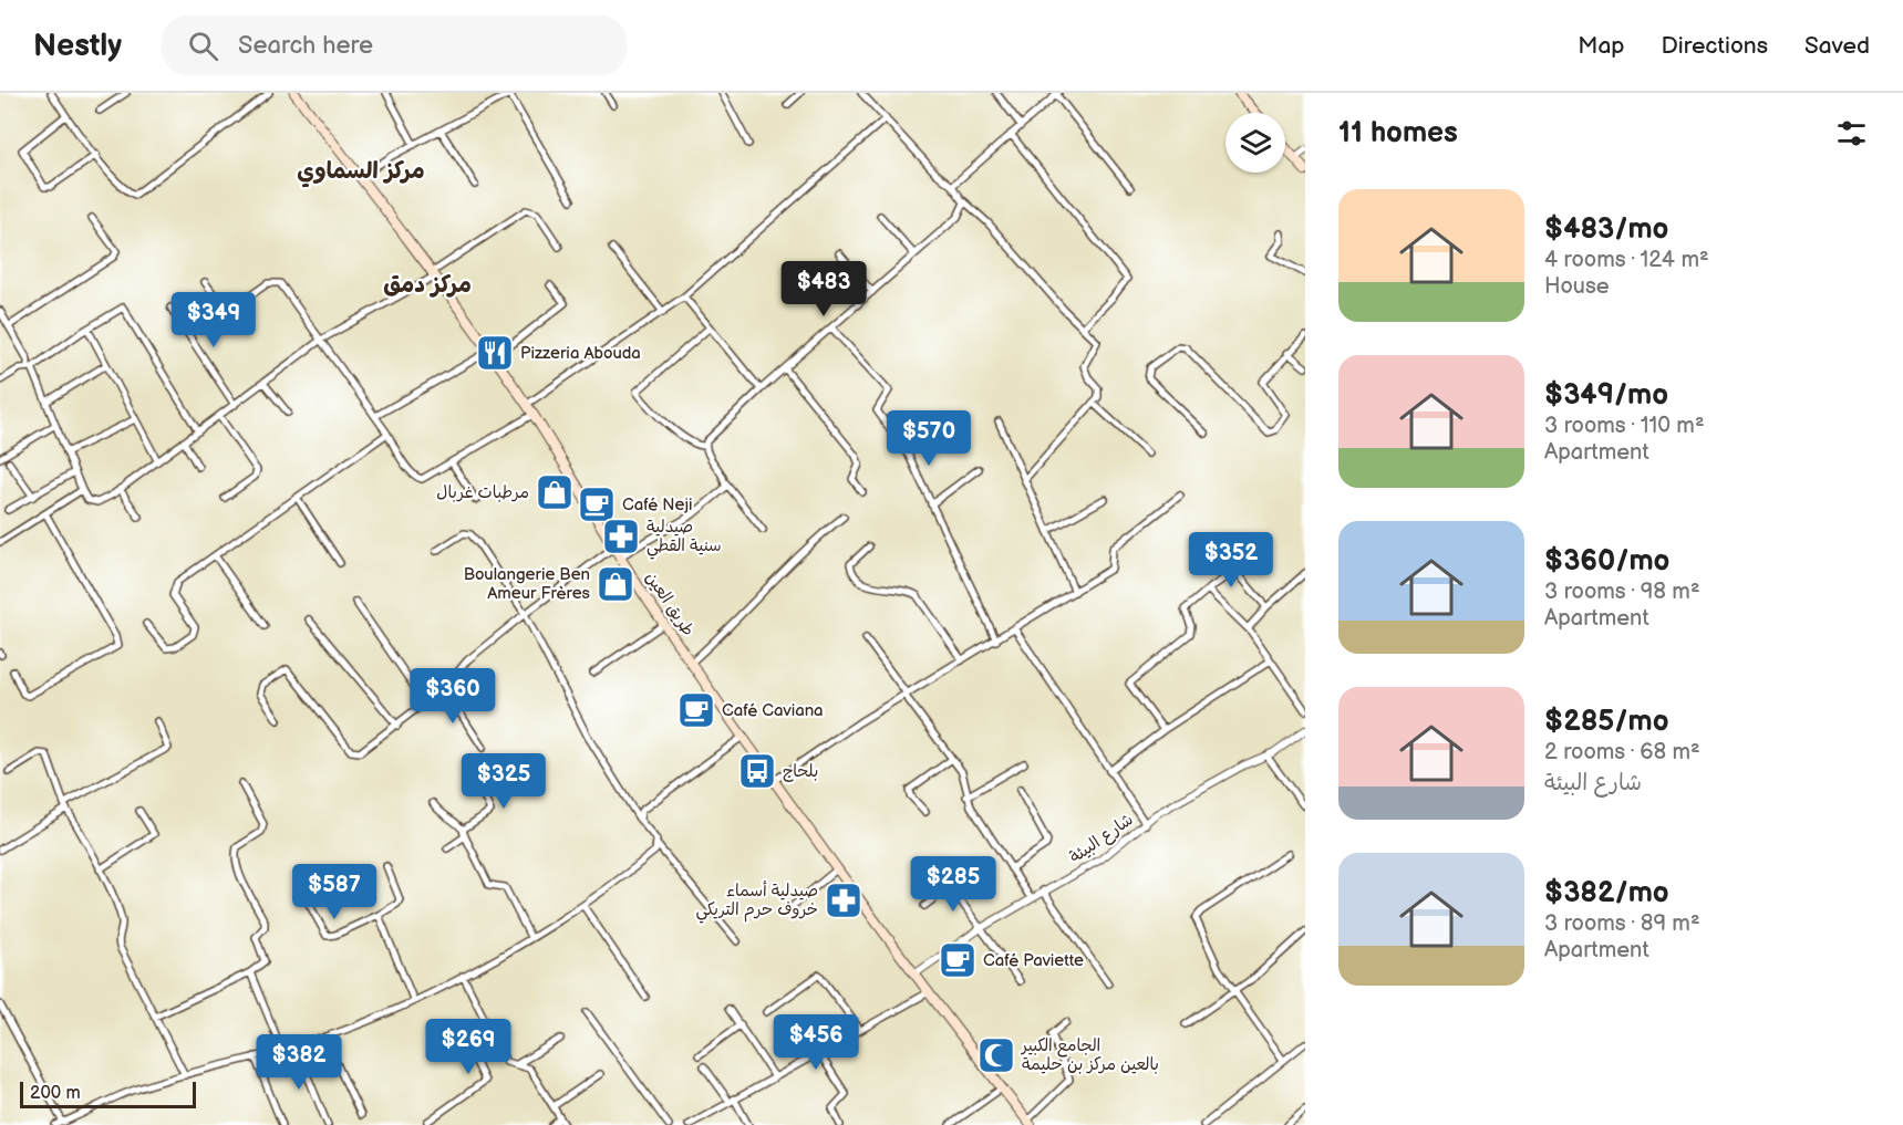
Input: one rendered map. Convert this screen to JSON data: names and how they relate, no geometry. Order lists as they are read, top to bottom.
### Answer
{
  "streets": {
    "main road": ["طريق العين"],
    "street": ["شارع البيئة"]
  },
  "crossings": [
    ["طريق العين", "شارع البيئة"]
  ],
  "districts": ["مركز السماوي", "مركز دمق"],
  "places": {
    "restaurant": ["Pizzeria Abouda"],
    "shop": ["مرطبات غربال", "Boulangerie Ben Ameur Frères"],
    "cafe": ["Café Neji", "Café Caviana", "Café Paviette"],
    "pharmacy": ["صيدلية سنية القطي", "صيدلية أسماء خروف حرم التريكي"],
    "bus stop": ["بلحاج"],
    "mosque": ["الجامع الكبير بالعين مركز بن حليمة"]
  },
  "scale_bar": "200 m",
  "page": {
    "header": "Nestly",
    "search": "Search here",
    "nav": ["Map", "Directions", "Saved"],
    "heading": "11 homes",
    "list": [
      {
        "name": "$483/mo",
        "note": "4 rooms · 124 m² · House"
      },
      {
        "name": "$349/mo",
        "note": "3 rooms · 110 m² · Apartment"
      },
      {
        "name": "$360/mo",
        "note": "3 rooms · 98 m² · Apartment"
      },
      {
        "name": "$285/mo",
        "note": "2 rooms · 68 m² · شارع البيئة"
      },
      {
        "name": "$382/mo",
        "note": "3 rooms · 89 m² · Apartment"
      }
    ],
    "price": [
      "$483",
      "$349",
      "$570",
      "$352",
      "$360",
      "$325",
      "$285",
      "$587",
      "$456",
      "$269",
      "$382"
    ],
    "scale": "200 m"
  }
}
